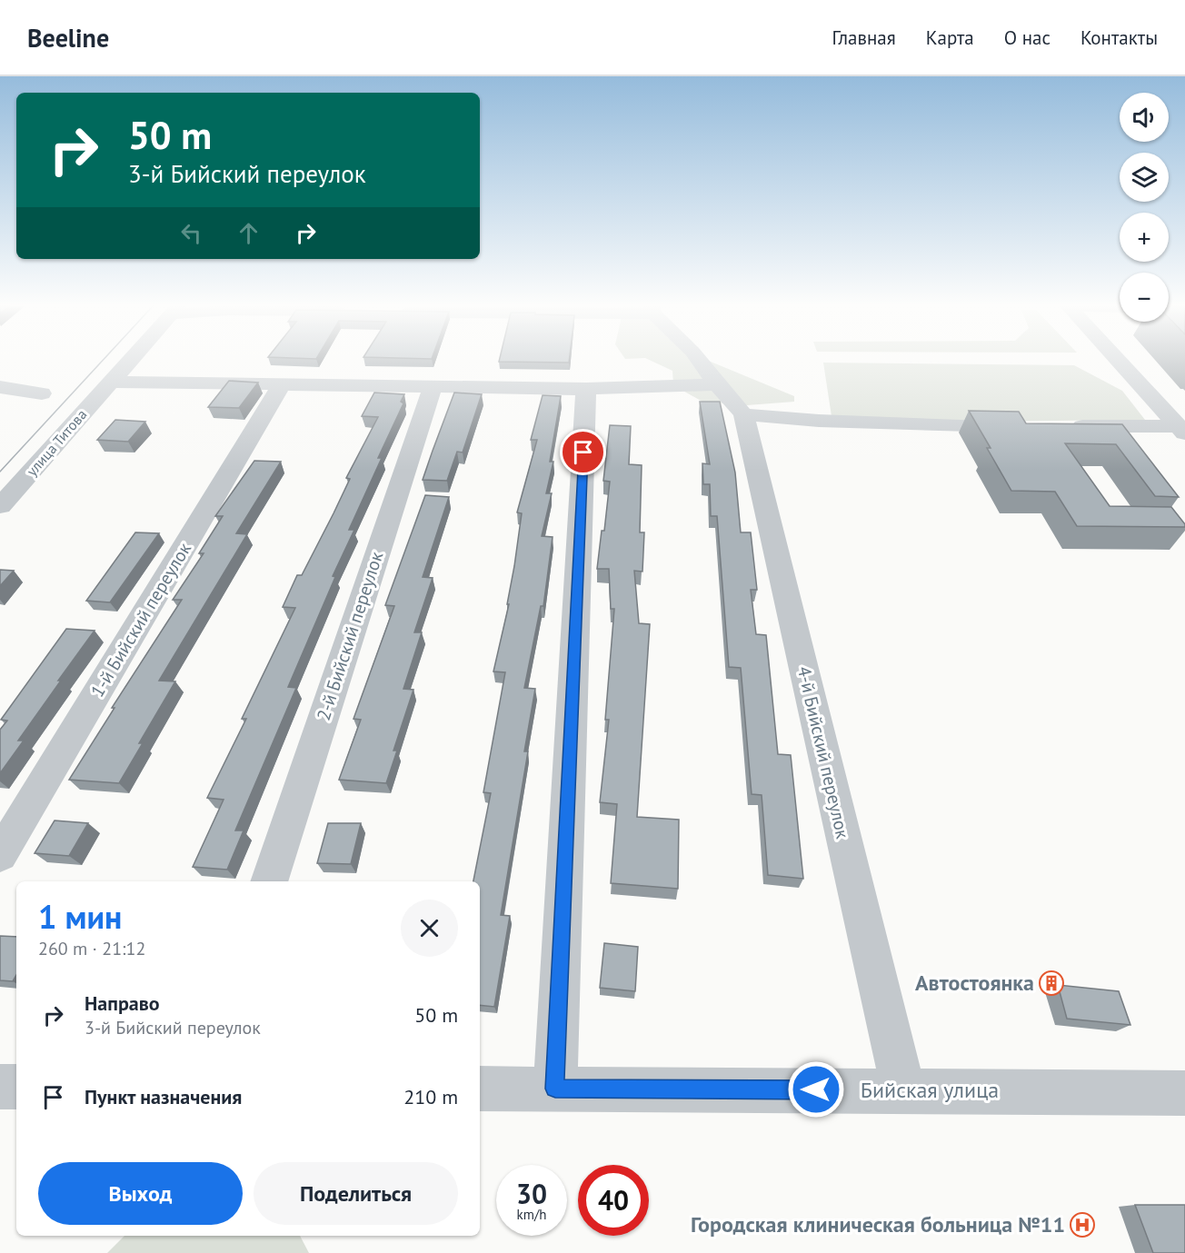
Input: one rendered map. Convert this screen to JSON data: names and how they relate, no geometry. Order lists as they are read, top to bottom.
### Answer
{
  "streets": {
    "street": [
      "улица Титова",
      "1-й Бийский переулок",
      "2-й Бийский переулок",
      "4-й Бийский переулок",
      "Бийская улица"
    ]
  },
  "crossings": [
    ["4-й Бийский переулок", "Бийская улица"]
  ],
  "places": {
    "building": ["Автостоянка"],
    "hospital": ["Городская клиническая больница №11"]
  },
  "page": {
    "header": "Beeline",
    "nav": [
      "Главная",
      "Карта",
      "О нас",
      "Контакты"
    ],
    "map_buttons": ["+", "−"],
    "turn": ["50 m", "3-й Бийский переулок"],
    "heading": ["1 мин", "260 m · 21:12"],
    "list": [
      {
        "name": "Направо",
        "note": "3-й Бийский переулок",
        "value": "50 m"
      },
      {
        "name": "Пункт назначения",
        "value": "210 m"
      }
    ],
    "buttons": ["Выход", "Поделиться"],
    "speed": "30 km/h",
    "limit": "40"
  }
}
